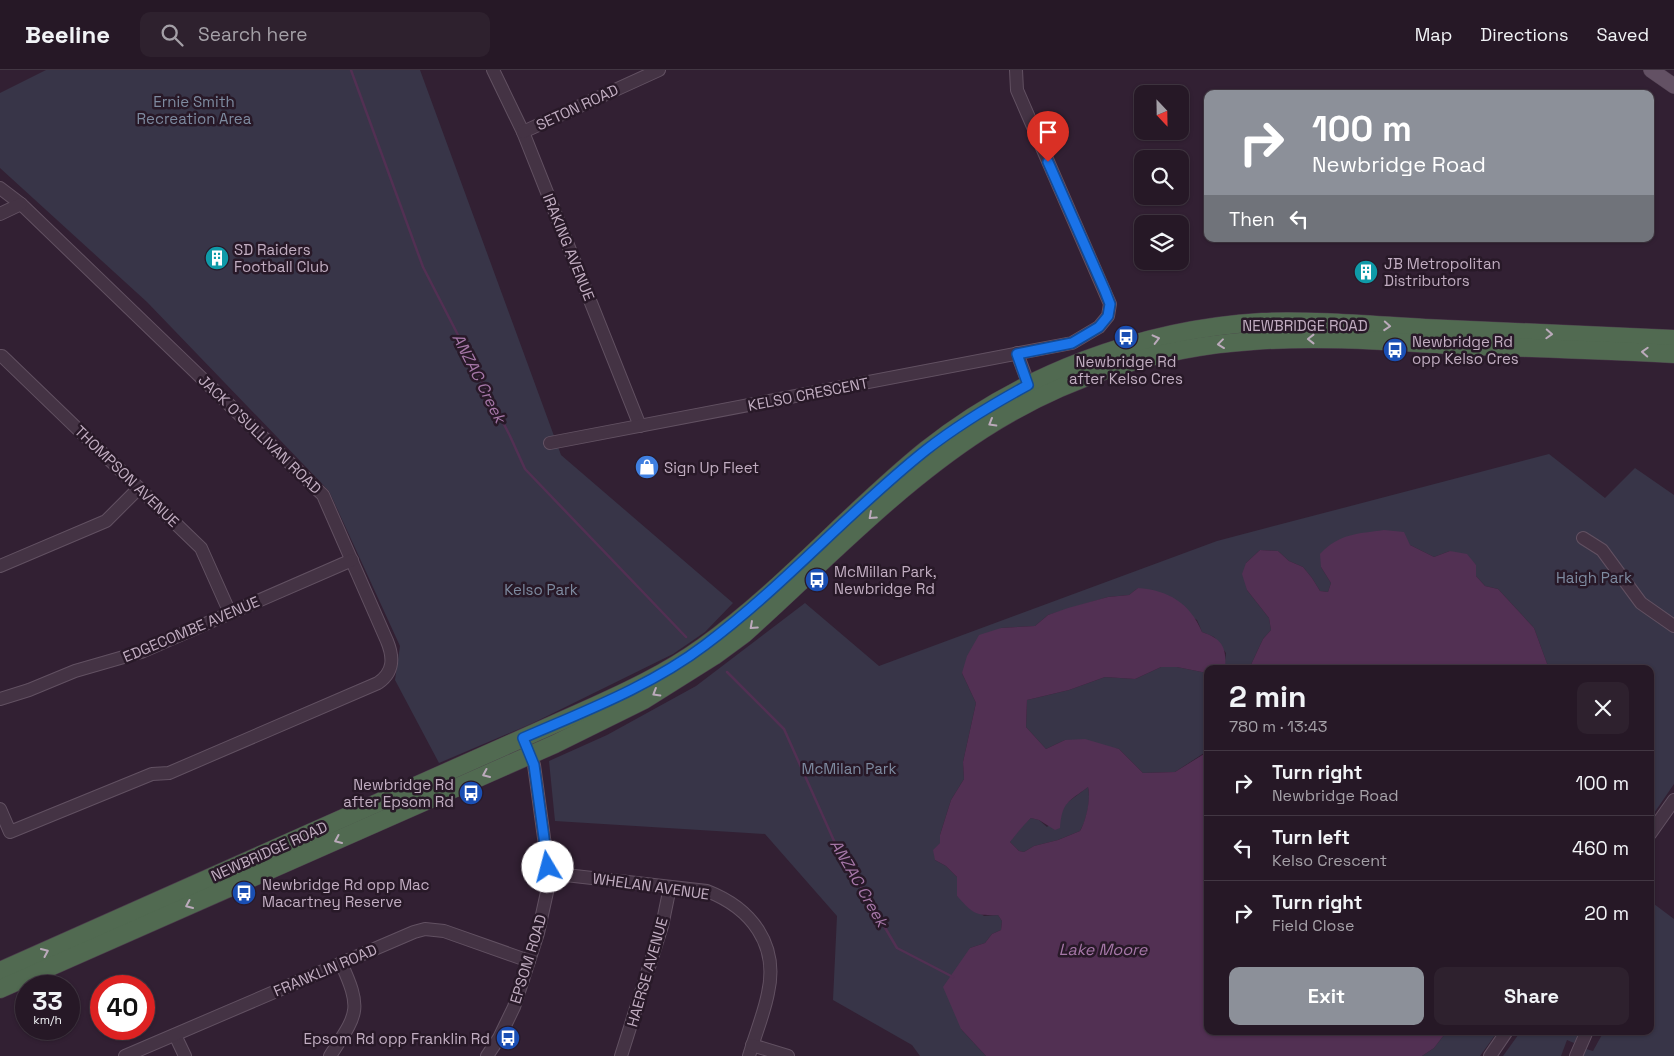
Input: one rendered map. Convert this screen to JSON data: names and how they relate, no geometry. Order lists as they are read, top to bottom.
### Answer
{
  "streets": {
    "highway": ["NEWBRIDGE ROAD"],
    "street": [
      "SETON ROAD",
      "IRAKING AVENUE",
      "KELSO CRESCENT",
      "JACK O'SULLIVAN ROAD",
      "THOMPSON AVENUE",
      "EDGECOMBE AVENUE",
      "WHELAN AVENUE",
      "EPSOM ROAD",
      "FRANKLIN ROAD",
      "HAERSE AVENUE"
    ]
  },
  "crossings": [
    ["SETON ROAD", "IRAKING AVENUE"],
    ["IRAKING AVENUE", "KELSO CRESCENT"],
    ["NEWBRIDGE ROAD", "EPSOM ROAD"],
    ["JACK O'SULLIVAN ROAD", "EDGECOMBE AVENUE"],
    ["THOMPSON AVENUE", "EDGECOMBE AVENUE"],
    ["WHELAN AVENUE", "EPSOM ROAD"],
    ["WHELAN AVENUE", "HAERSE AVENUE"],
    ["EPSOM ROAD", "FRANKLIN ROAD"]
  ],
  "water": ["ANZAC Creek", "Lake Moore"],
  "parks": [
    "Ernie Smith Recreation Area",
    "Haigh Park",
    "Kelso Park",
    "McMilan Park"
  ],
  "places": {
    "building": ["SD Raiders Football Club", "JB Metropolitan Distributors"],
    "bus stop": [
      "Newbridge Rd after Kelso Cres",
      "Newbridge Rd opp Kelso Cres",
      "McMillan Park, Newbridge Rd",
      "Newbridge Rd after Epsom Rd",
      "Newbridge Rd opp Mac Macartney Reserve",
      "Epsom Rd opp Franklin Rd"
    ],
    "shop": ["Sign Up Fleet"]
  },
  "north": "bottom",
  "page": {
    "header": "Beeline",
    "search": "Search here",
    "nav": ["Map", "Directions", "Saved"],
    "turn": ["100 m", "Newbridge Road"],
    "then": "Then",
    "heading": ["2 min", "780 m · 13:43"],
    "list": [
      {
        "name": "Turn right",
        "note": "Newbridge Road",
        "value": "100 m"
      },
      {
        "name": "Turn left",
        "note": "Kelso Crescent",
        "value": "460 m"
      },
      {
        "name": "Turn right",
        "note": "Field Close",
        "value": "20 m"
      }
    ],
    "buttons": ["Exit", "Share"],
    "speed": "33 km/h",
    "limit": "40"
  }
}
